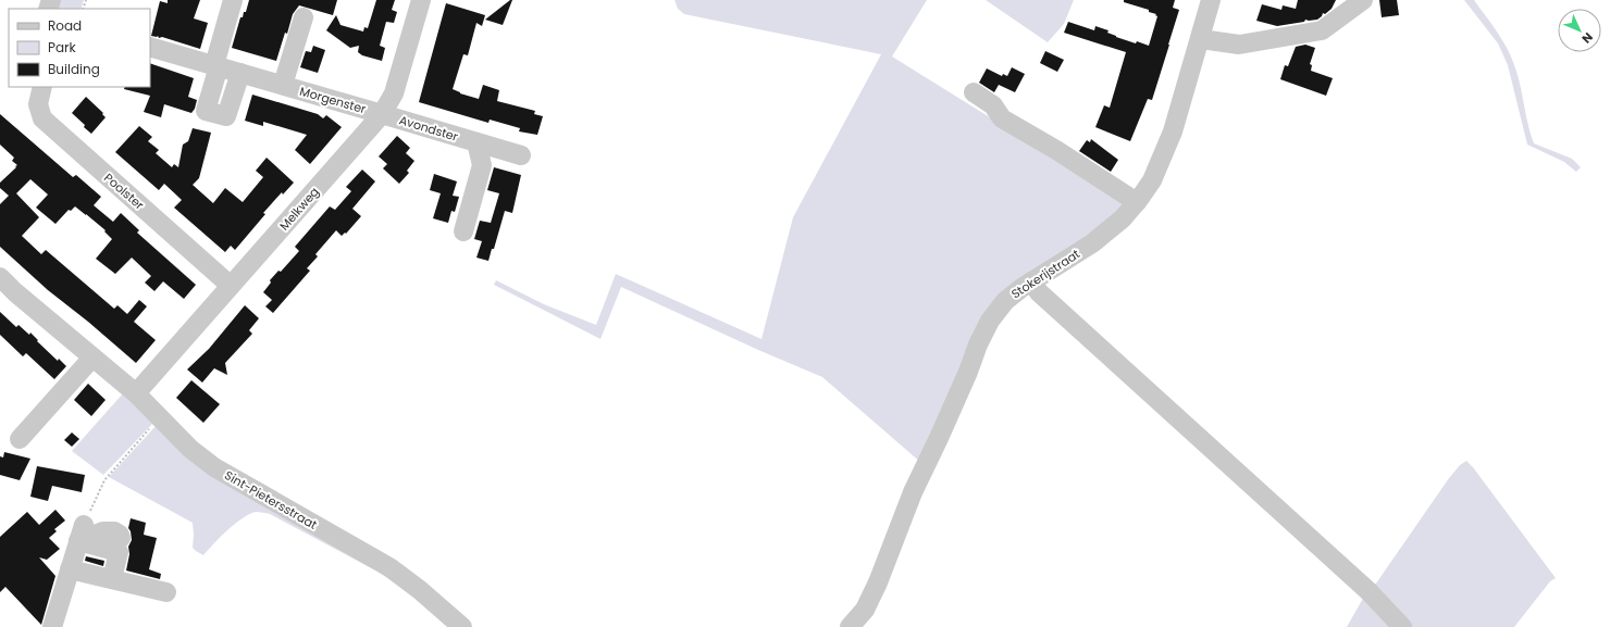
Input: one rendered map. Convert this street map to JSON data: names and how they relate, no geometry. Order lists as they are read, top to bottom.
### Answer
{
  "streets": {
    "street": [
      "Morgenster",
      "Avondster",
      "Poolster",
      "Melkweg",
      "Stokerijstraat",
      "Sint-Pietersstraat"
    ]
  },
  "crossings": [
    ["Morgenster", "Avondster"],
    ["Morgenster", "Melkweg"],
    ["Avondster", "Melkweg"],
    ["Poolster", "Melkweg"],
    ["Melkweg", "Sint-Pietersstraat"]
  ],
  "legend": ["Road", "Park", "Building"],
  "north": "bottom right"
}
